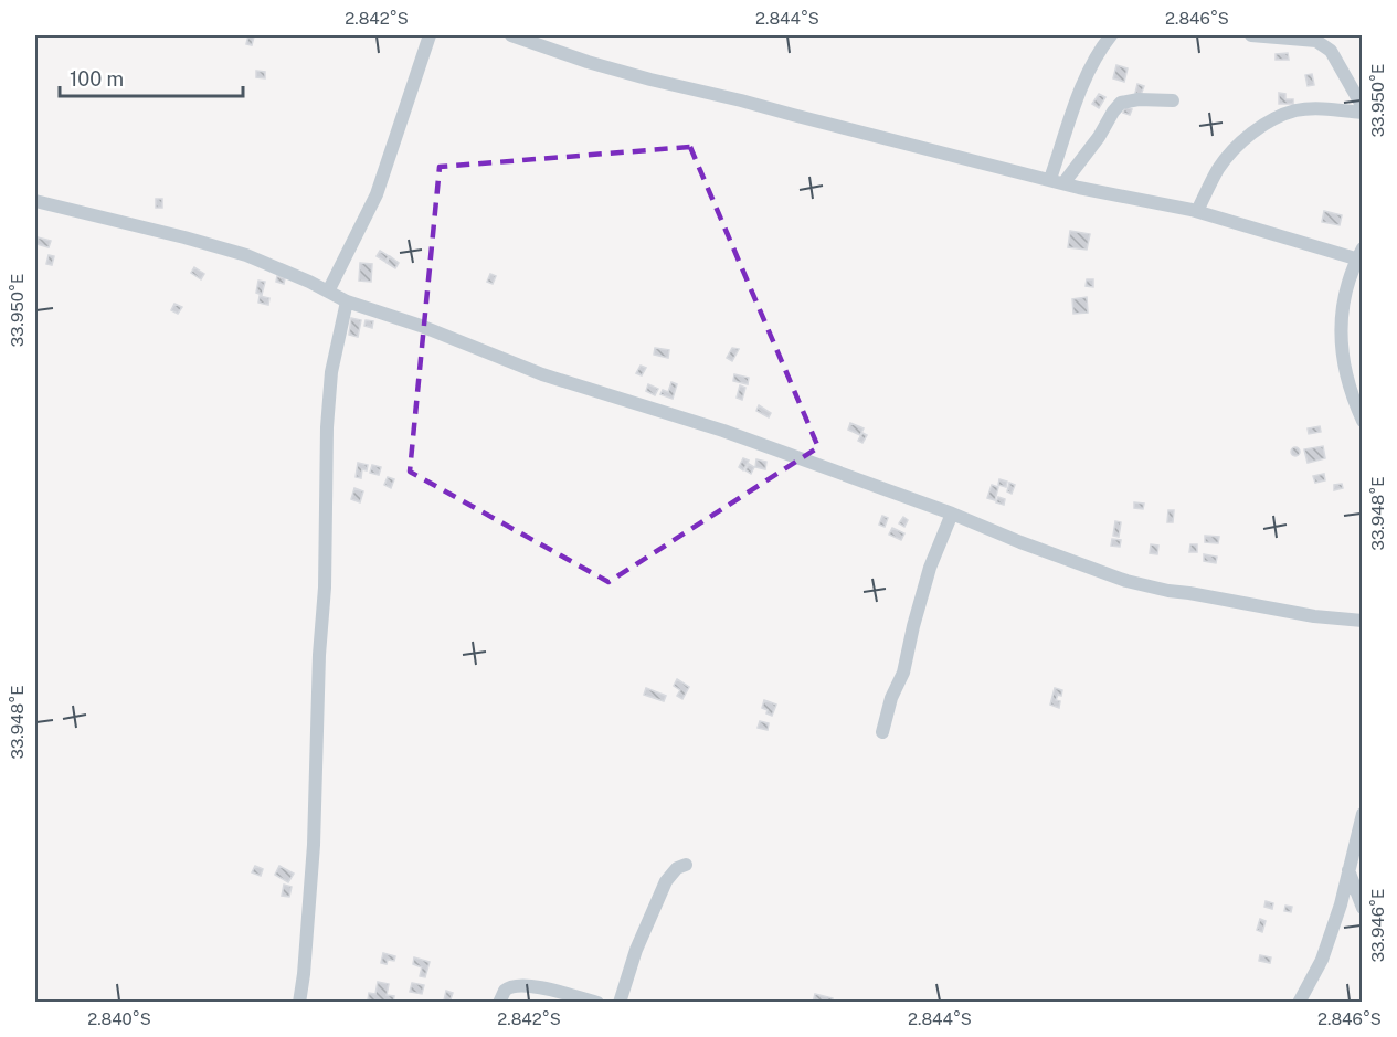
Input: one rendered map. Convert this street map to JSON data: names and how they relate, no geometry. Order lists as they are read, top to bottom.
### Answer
{
  "scale_bar": "100 m",
  "coordinates": [
    "2.842°S",
    "2.844°S",
    "2.846°S",
    "33.950°E",
    "33.948°E",
    "33.946°E",
    "2.840°S"
  ]
}
